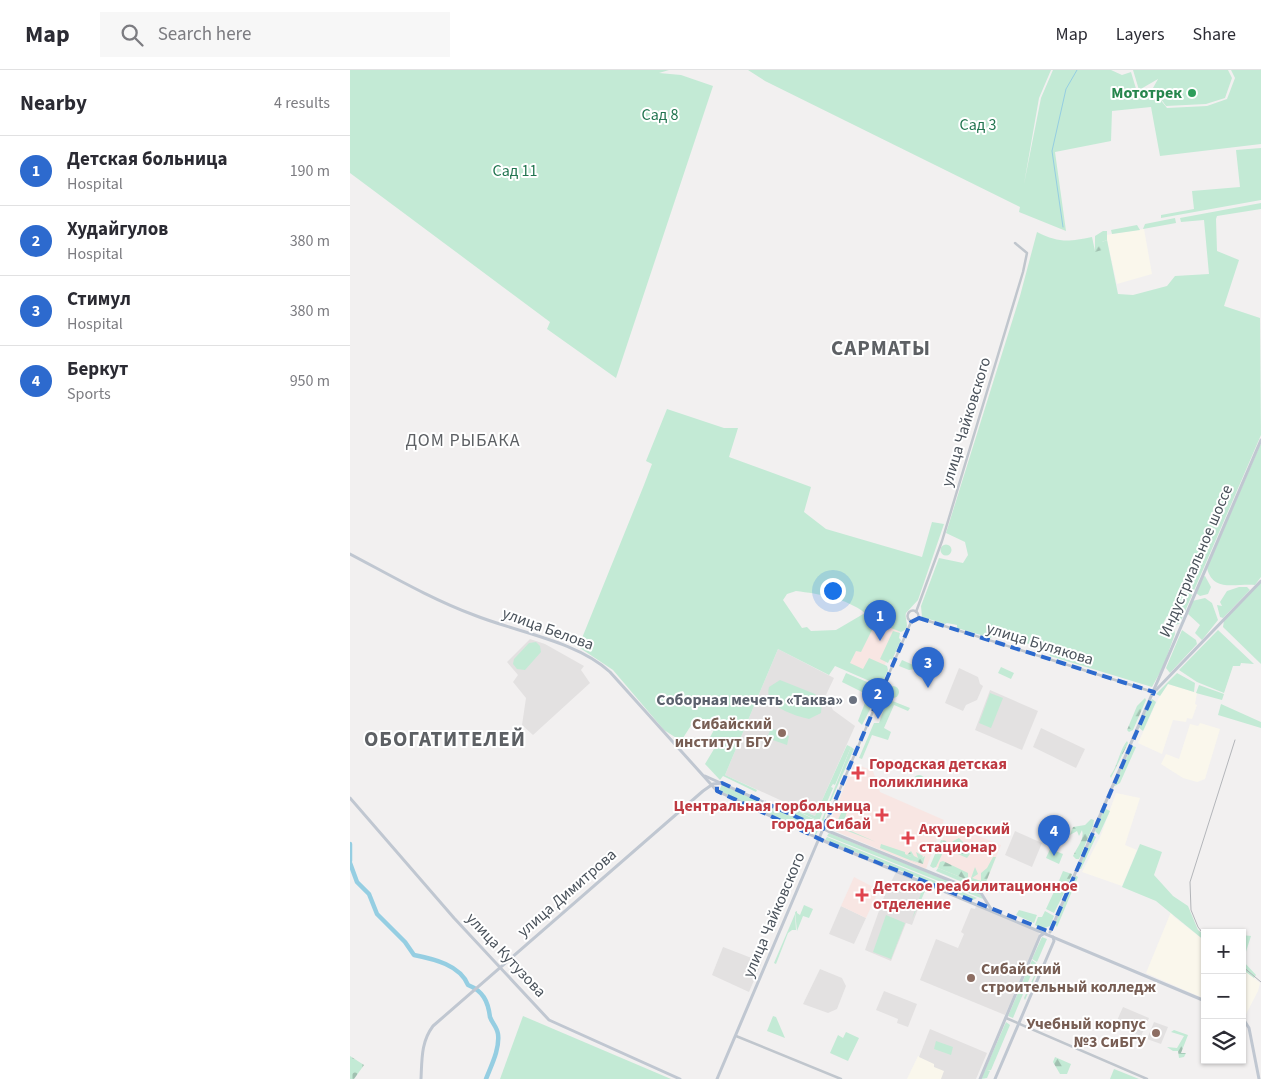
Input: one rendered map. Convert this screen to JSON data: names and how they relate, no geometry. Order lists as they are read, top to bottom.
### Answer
{
  "streets": {
    "main road": [
      "улица Чайковского",
      "Индустриальное шоссе",
      "улица Белова",
      "улица Димитрова",
      "улица Кутузова"
    ],
    "street": ["улица Булякова"]
  },
  "crossings": [
    ["улица Чайковского", "улица Белова"],
    ["Индустриальное шоссе", "улица Булякова"],
    ["улица Белова", "улица Димитрова"],
    ["улица Димитрова", "улица Кутузова"]
  ],
  "districts": ["САРМАТЫ", "ДОМ РЫБАКА", "ОБОГАТИТЕЛЕЙ"],
  "parks": ["Сад 8", "Сад 3", "Сад 11"],
  "places": {
    "other": [
      "Мототрек",
      "Соборная мечеть «Таква»",
      "Сибайский институт БГУ",
      "Сибайский строительный колледж",
      "Учебный корпус №3 СиБГУ"
    ],
    "health": [
      "Городская детская поликлиника",
      "Центральная горбольница города Сибай",
      "Акушерский стационар",
      "Детское реабилитационное отделение"
    ]
  },
  "page": {
    "header": "Map",
    "search": "Search here",
    "nav": ["Map", "Layers", "Share"],
    "heading": ["Nearby", "4 results"],
    "list": [
      {
        "mark": "1",
        "name": "Детская больница",
        "note": "Hospital",
        "value": "190 m"
      },
      {
        "mark": "2",
        "name": "Худайгулов",
        "note": "Hospital",
        "value": "380 m"
      },
      {
        "mark": "3",
        "name": "Стимул",
        "note": "Hospital",
        "value": "380 m"
      },
      {
        "mark": "4",
        "name": "Беркут",
        "note": "Sports",
        "value": "950 m"
      }
    ],
    "pins": [
      "1",
      "3",
      "2",
      "4"
    ],
    "map_buttons": ["+", "−"]
  }
}
